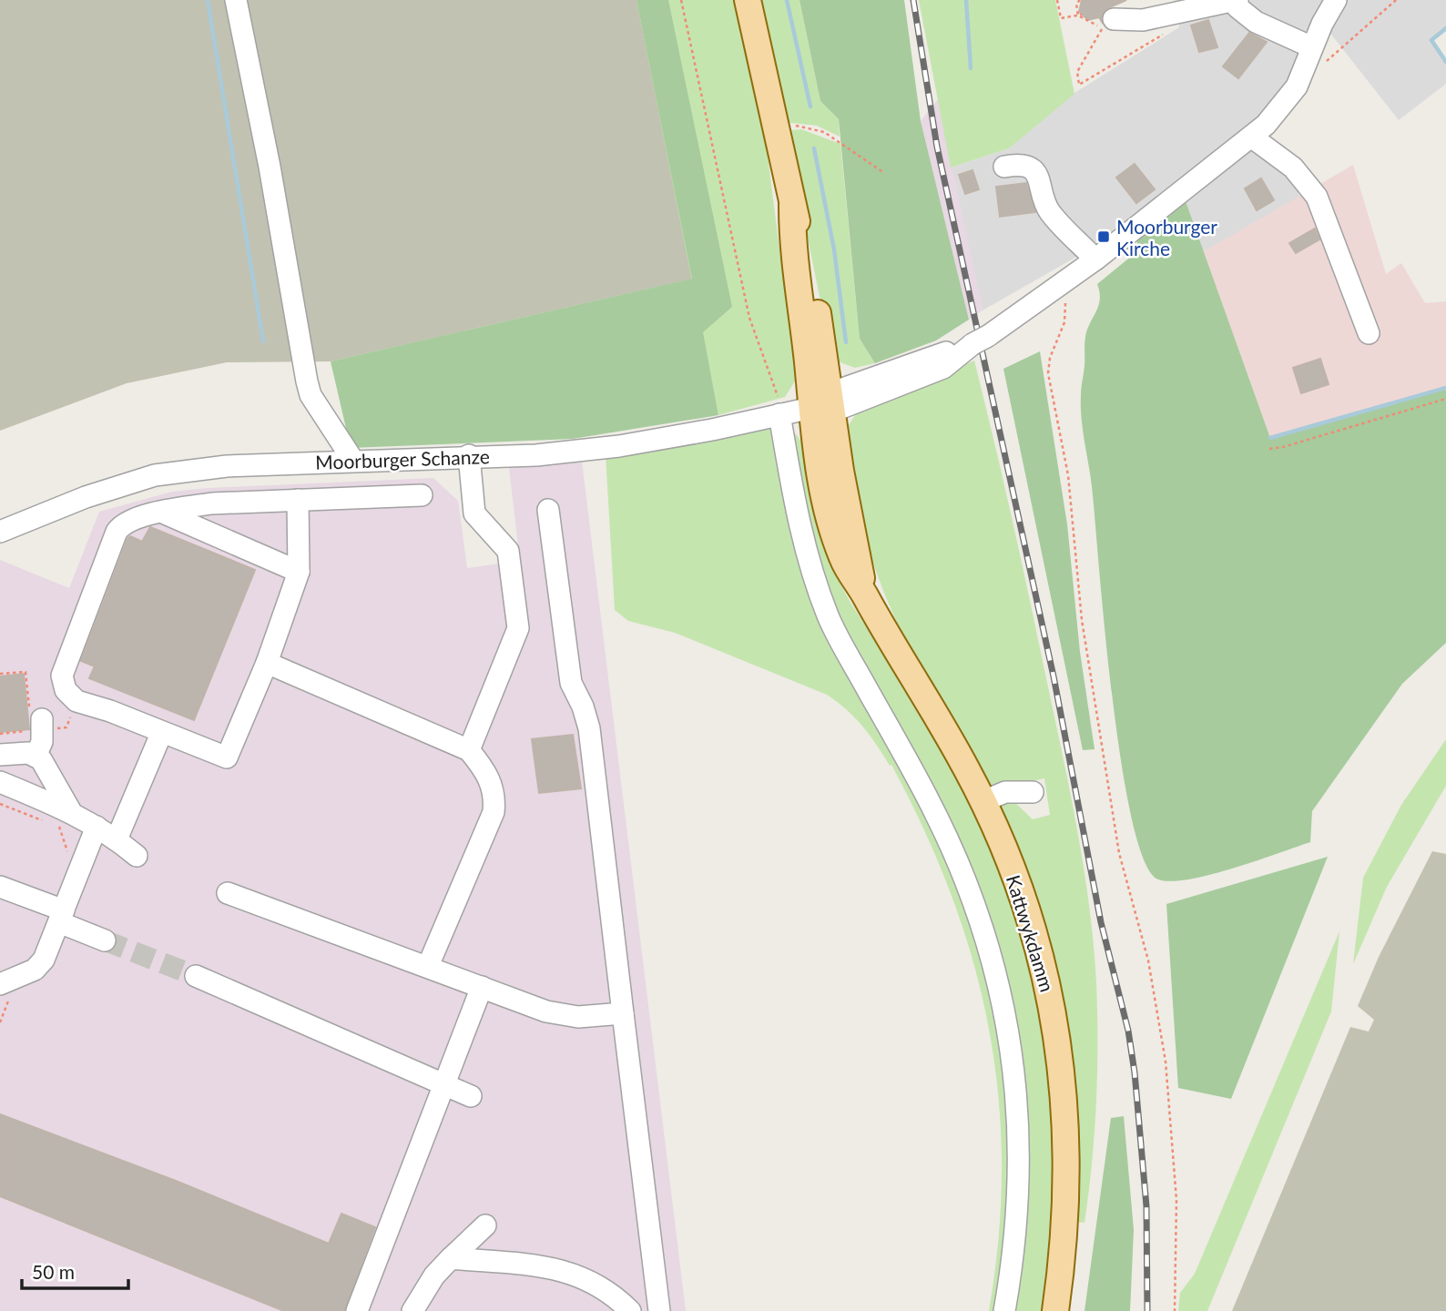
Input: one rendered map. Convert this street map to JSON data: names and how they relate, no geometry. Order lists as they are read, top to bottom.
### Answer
{
  "streets": {
    "main road": ["Kattwykdamm"],
    "street": ["Moorburger Schanze"]
  },
  "crossings": [
    ["Moorburger Schanze", "Kattwykdamm"]
  ],
  "places": {
    "transit": ["Moorburger Kirche"]
  },
  "scale_bar": "50 m"
}
